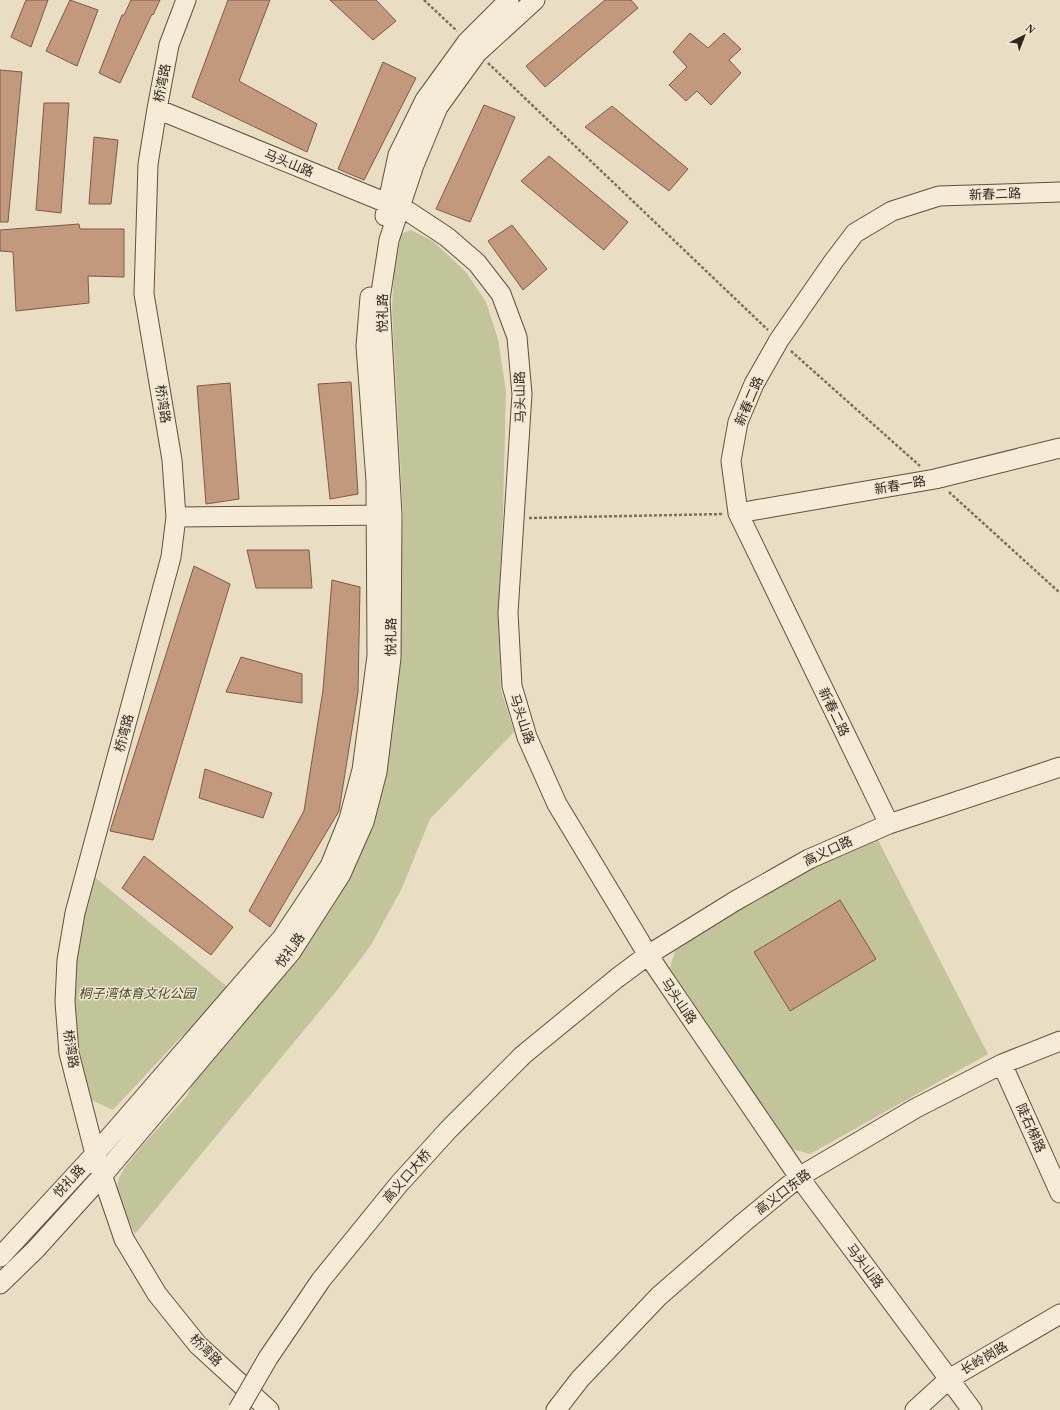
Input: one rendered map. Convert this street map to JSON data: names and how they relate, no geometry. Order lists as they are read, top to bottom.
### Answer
{
  "streets": {
    "street": [
      "桥湾路",
      "马头山路",
      "新春二路",
      "悦礼路",
      "新春一路",
      "高义口路",
      "陡石梯路",
      "高义口大桥",
      "高义口东路",
      "长岭岗路"
    ]
  },
  "crossings": [
    ["桥湾路", "马头山路"],
    ["桥湾路", "悦礼路"],
    ["马头山路", "悦礼路"],
    ["马头山路", "高义口路"],
    ["马头山路", "高义口东路"],
    ["马头山路", "长岭岗路"],
    ["新春二路", "新春一路"],
    ["新春二路", "高义口路"],
    ["高义口路", "高义口大桥"],
    ["陡石梯路", "高义口东路"]
  ],
  "parks": ["桐子湾体育文化公园"],
  "north": "top right"
}
